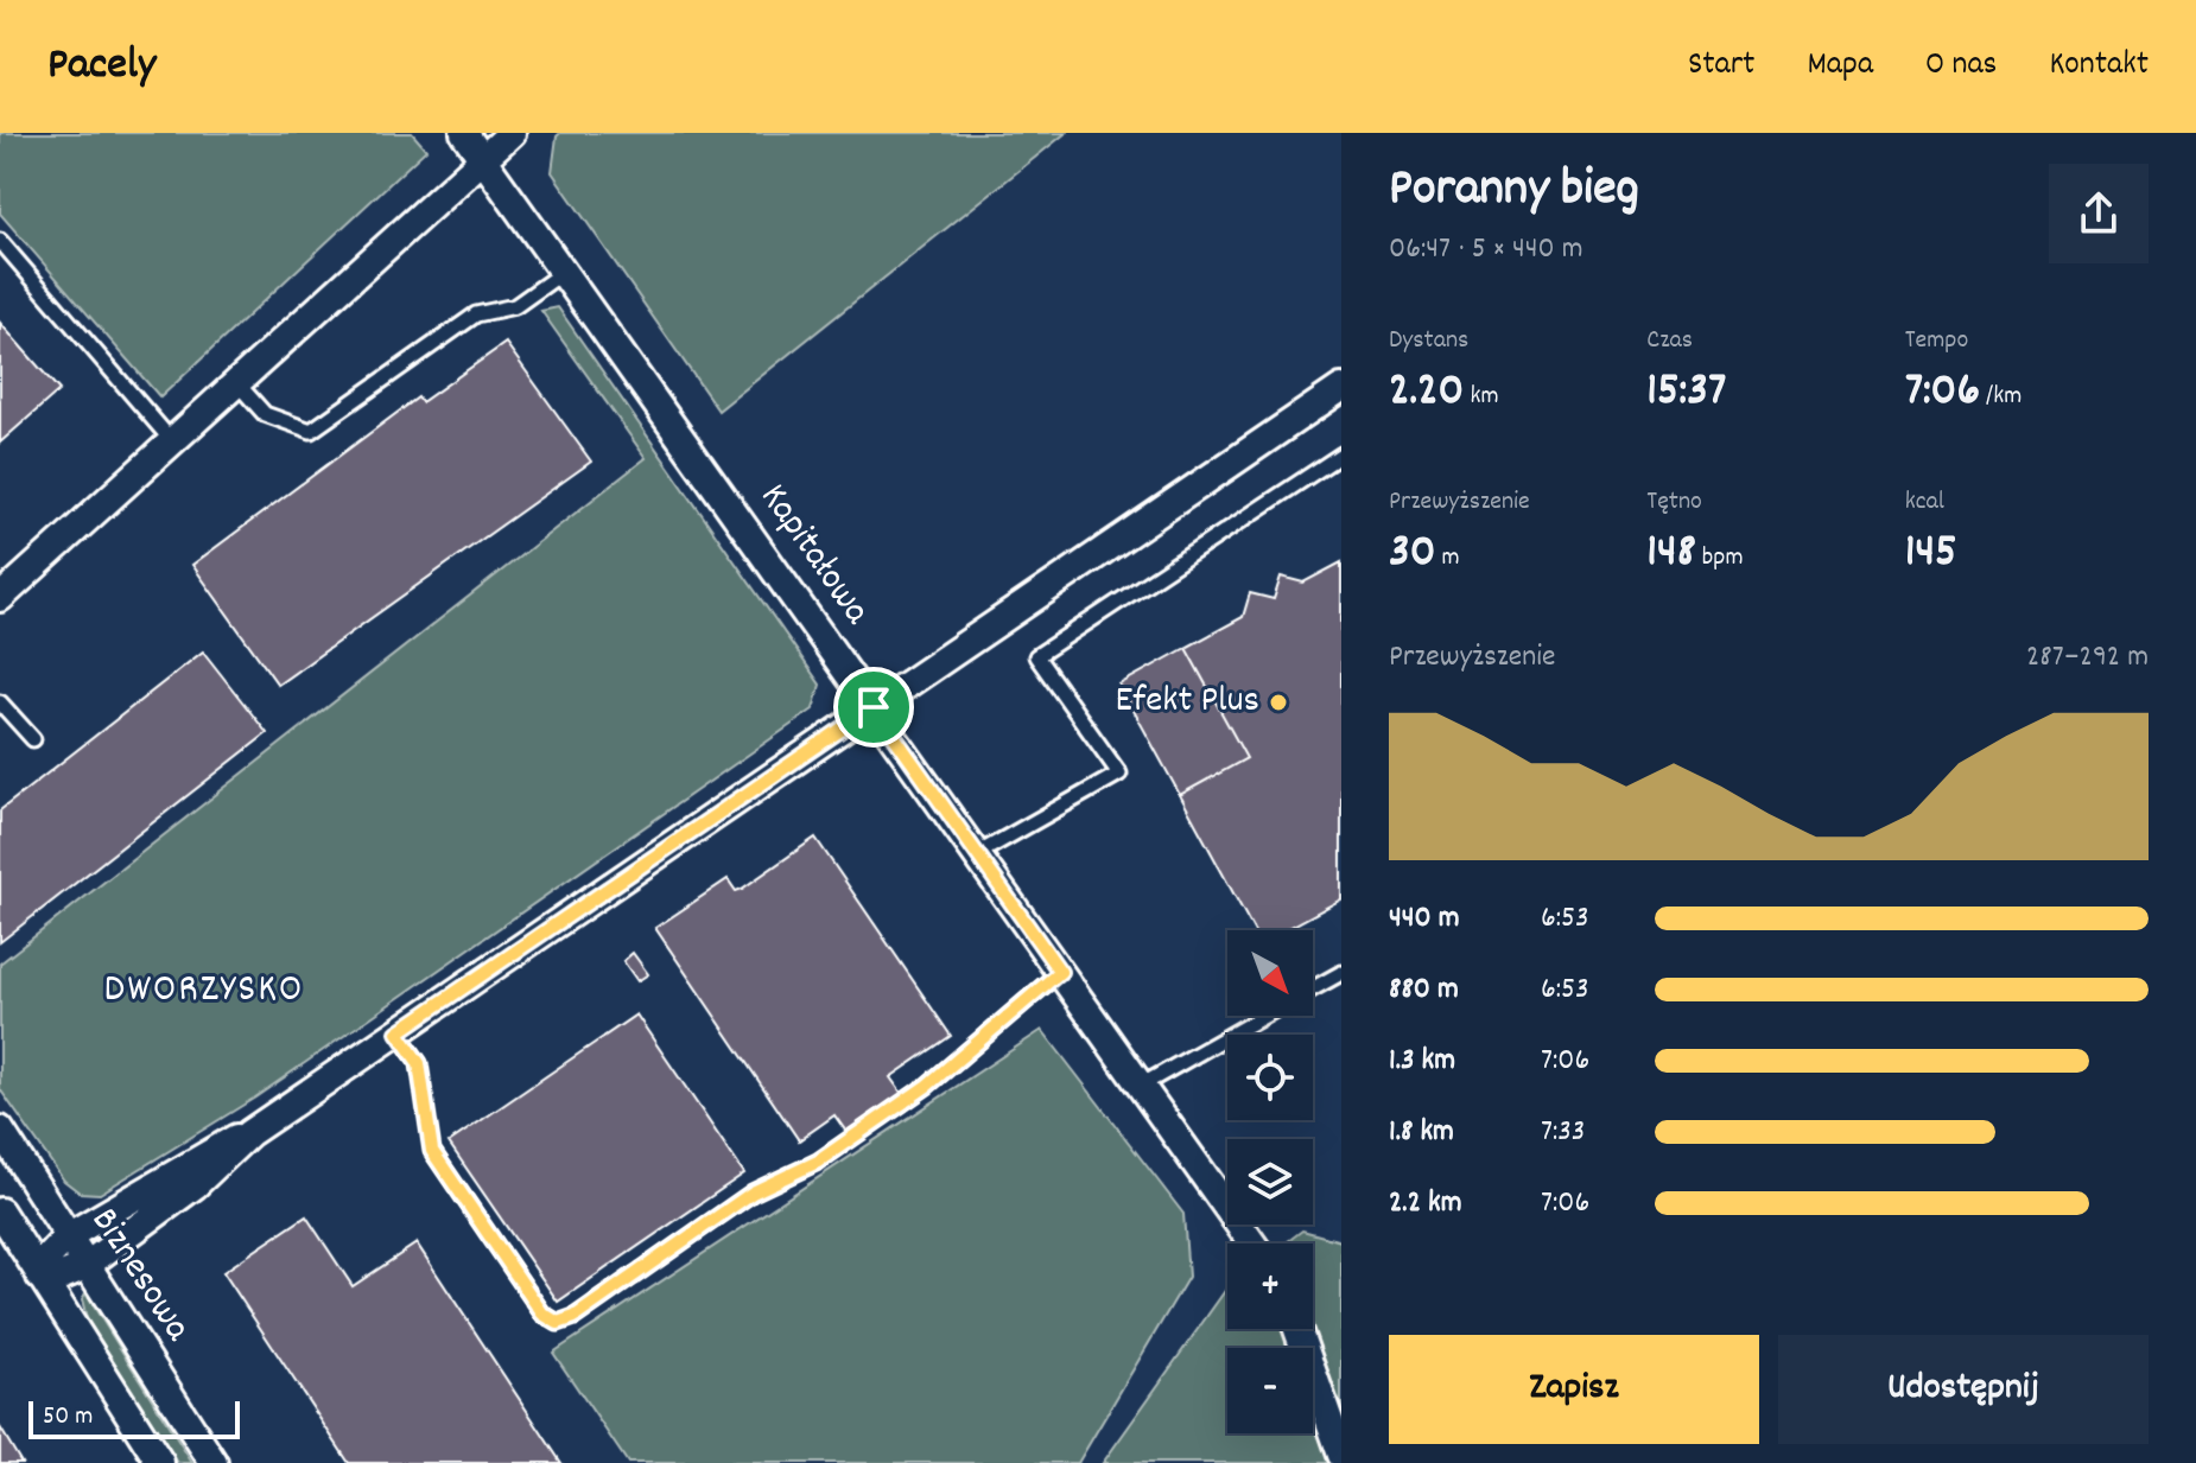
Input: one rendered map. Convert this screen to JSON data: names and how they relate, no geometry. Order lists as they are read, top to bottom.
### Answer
{
  "streets": {
    "street": ["Kapitałowa", "Biznesowa"]
  },
  "districts": ["DWORZYSKO"],
  "places": ["Efekt Plus"],
  "scale_bar": "50 m",
  "north": "bottom right",
  "page": {
    "header": "Pacely",
    "nav": [
      "Start",
      "Mapa",
      "O nas",
      "Kontakt"
    ],
    "heading": ["Poranny bieg", "06:47 · 5 × 440 m"],
    "stats": [
      ["Dystans", "2.20 km"],
      ["Czas", "15:37"],
      ["Tempo", "7:06 /km"],
      ["Przewyższenie", "30 m"],
      ["Tętno", "148 bpm"],
      ["kcal", "145"]
    ],
    "chart": ["Przewyższenie", "287–292 m"],
    "list": [
      {
        "name": "440 m",
        "note": "6:53"
      },
      {
        "name": "880 m",
        "note": "6:53"
      },
      {
        "name": "1.3 km",
        "note": "7:06"
      },
      {
        "name": "1.8 km",
        "note": "7:33"
      },
      {
        "name": "2.2 km",
        "note": "7:06"
      }
    ],
    "map_buttons": ["+", "−"],
    "buttons": ["Zapisz", "Udostępnij"],
    "scale": "50 m"
  }
}
